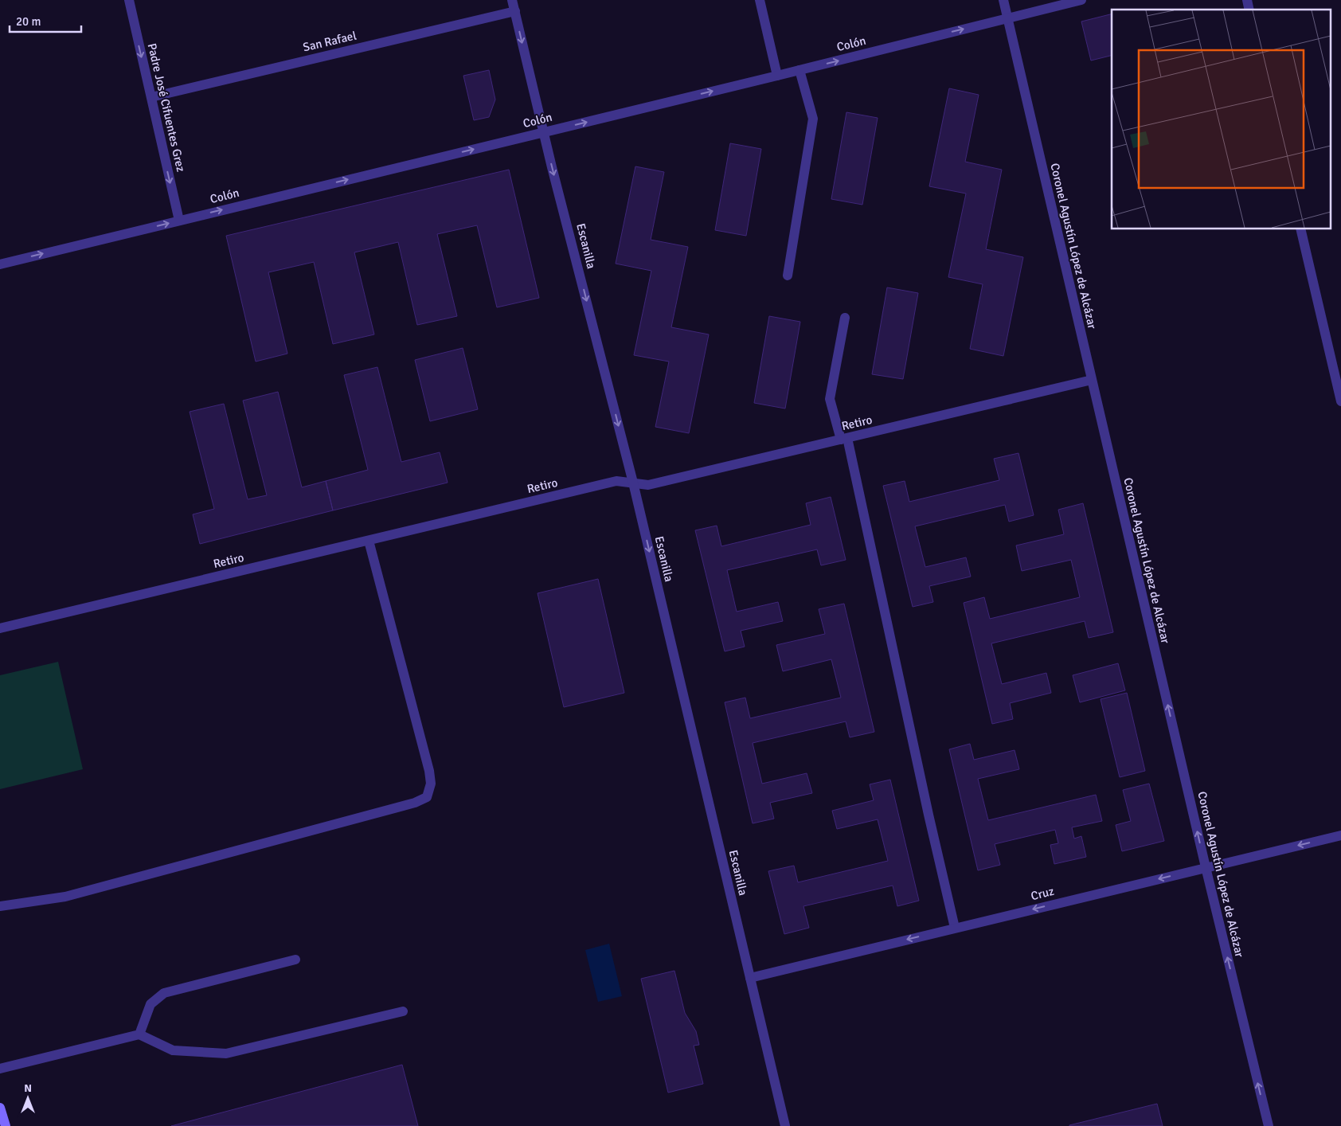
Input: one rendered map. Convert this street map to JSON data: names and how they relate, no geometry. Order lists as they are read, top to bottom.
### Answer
{
  "streets": {
    "street": [
      "San Rafael",
      "Colón",
      "Padre José Cifuentes Grez",
      "Escanilla",
      "Coronel Agustín López de Alcázar",
      "Retiro",
      "Cruz"
    ]
  },
  "crossings": [
    ["San Rafael", "Padre José Cifuentes Grez"],
    ["San Rafael", "Escanilla"],
    ["Colón", "Padre José Cifuentes Grez"],
    ["Colón", "Escanilla"],
    ["Colón", "Coronel Agustín López de Alcázar"],
    ["Escanilla", "Retiro"],
    ["Escanilla", "Cruz"],
    ["Coronel Agustín López de Alcázar", "Retiro"],
    ["Coronel Agustín López de Alcázar", "Cruz"]
  ],
  "one_way": [
    "Colón",
    "Padre José Cifuentes Grez",
    "Escanilla",
    "Coronel Agustín López de Alcázar",
    "Cruz"
  ],
  "scale_bar": "20 m",
  "north": "top"
}
